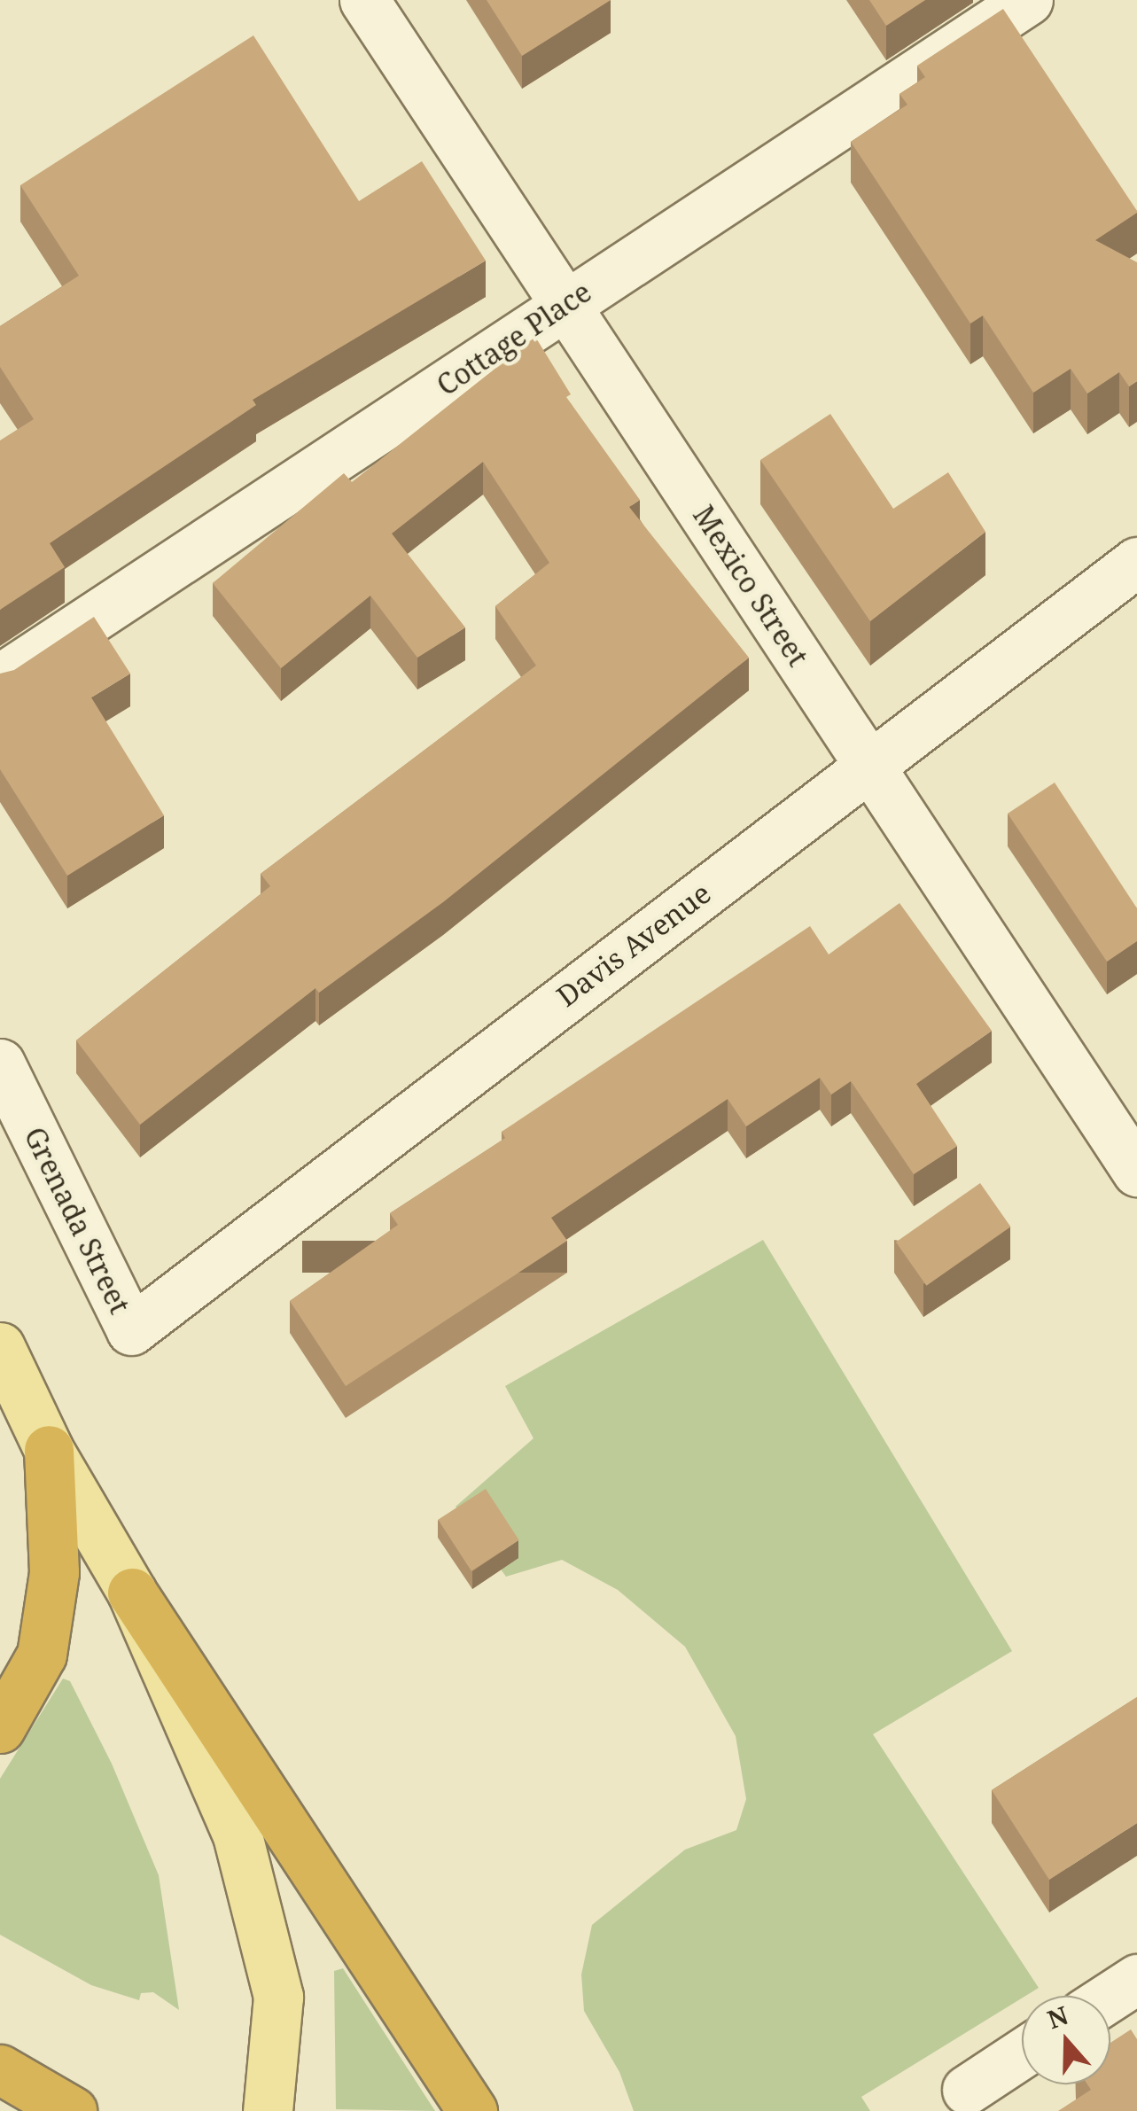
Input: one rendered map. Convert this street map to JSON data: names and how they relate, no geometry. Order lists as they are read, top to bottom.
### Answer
{
  "streets": {
    "street": [
      "Cottage Place",
      "Mexico Street",
      "Davis Avenue",
      "Grenada Street"
    ]
  },
  "crossings": [
    ["Cottage Place", "Mexico Street"],
    ["Mexico Street", "Davis Avenue"],
    ["Davis Avenue", "Grenada Street"]
  ],
  "north": "top"
}
